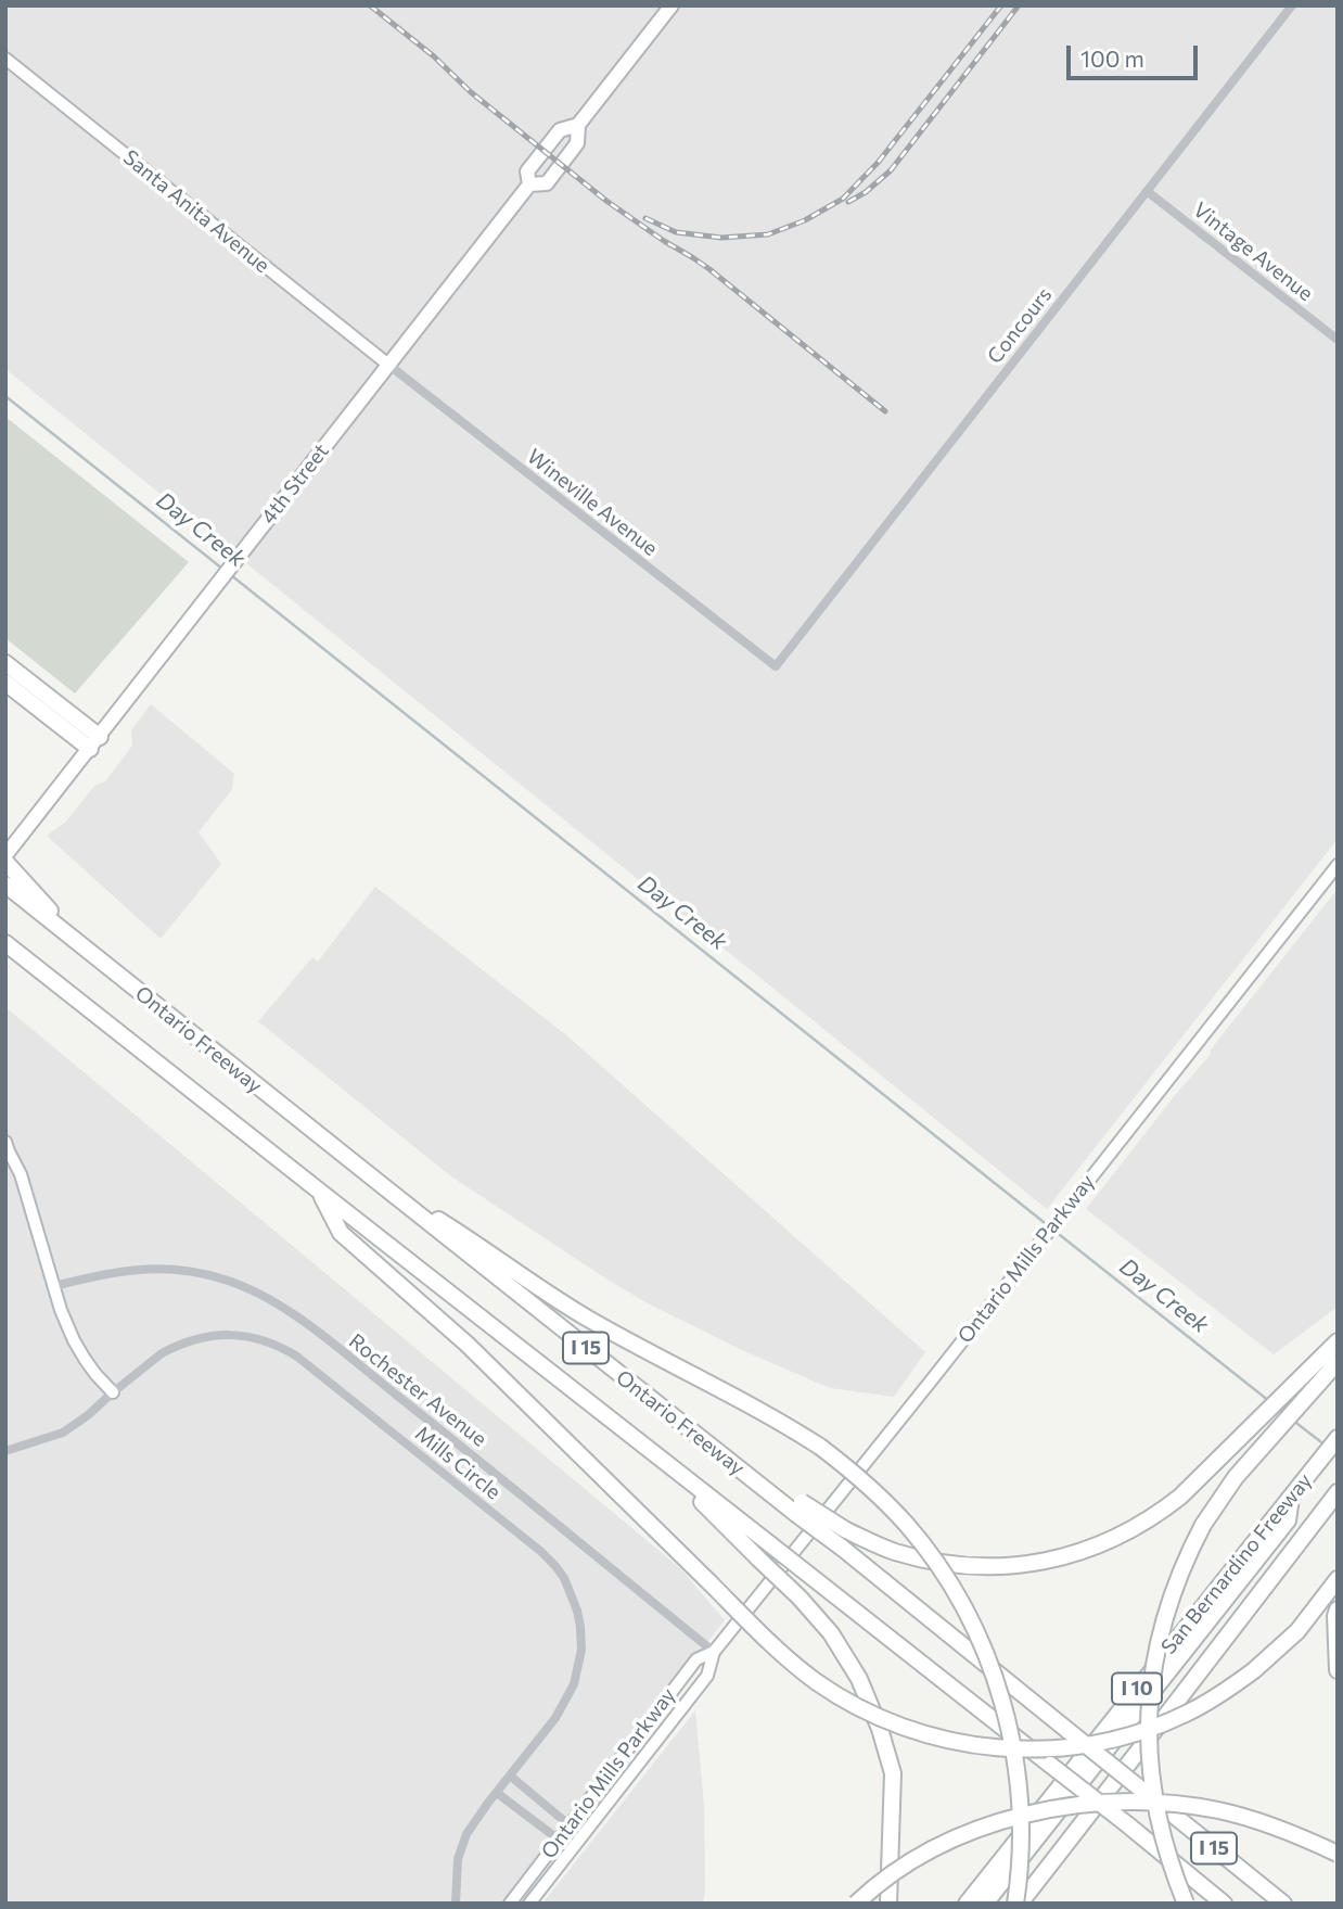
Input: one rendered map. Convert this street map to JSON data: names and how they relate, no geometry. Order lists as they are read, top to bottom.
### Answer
{
  "streets": {
    "highway": [
      "Ontario Freeway",
      "I 15",
      "San Bernardino Freeway",
      "I 10"
    ],
    "main road": ["Santa Anita Avenue", "4th Street", "Ontario Mills Parkway"],
    "street": [
      "Vintage Avenue",
      "Concours",
      "Wineville Avenue",
      "Rochester Avenue",
      "Mills Circle"
    ]
  },
  "crossings": [
    ["Santa Anita Avenue", "4th Street"],
    ["Santa Anita Avenue", "Wineville Avenue"],
    ["Vintage Avenue", "Concours"],
    ["Concours", "Wineville Avenue"],
    ["4th Street", "Wineville Avenue"],
    ["Ontario Mills Parkway", "Rochester Avenue"]
  ],
  "water": ["Day Creek"],
  "scale_bar": "100 m"
}
